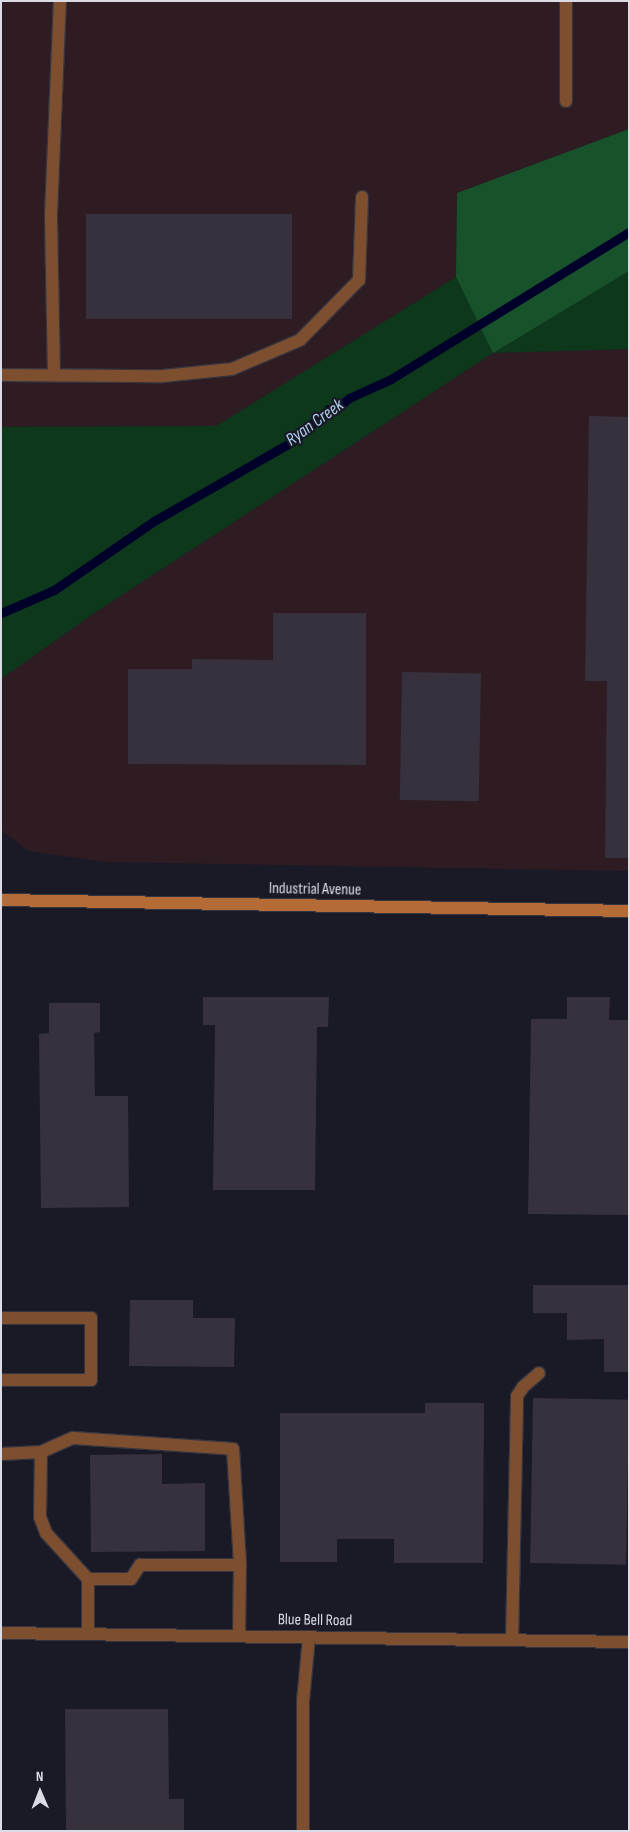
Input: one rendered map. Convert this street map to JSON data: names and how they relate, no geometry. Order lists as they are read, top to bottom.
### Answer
{
  "streets": {
    "main road": ["Industrial Avenue"],
    "street": ["Blue Bell Road"]
  },
  "water": ["Ryan Creek"],
  "north": "top"
}
